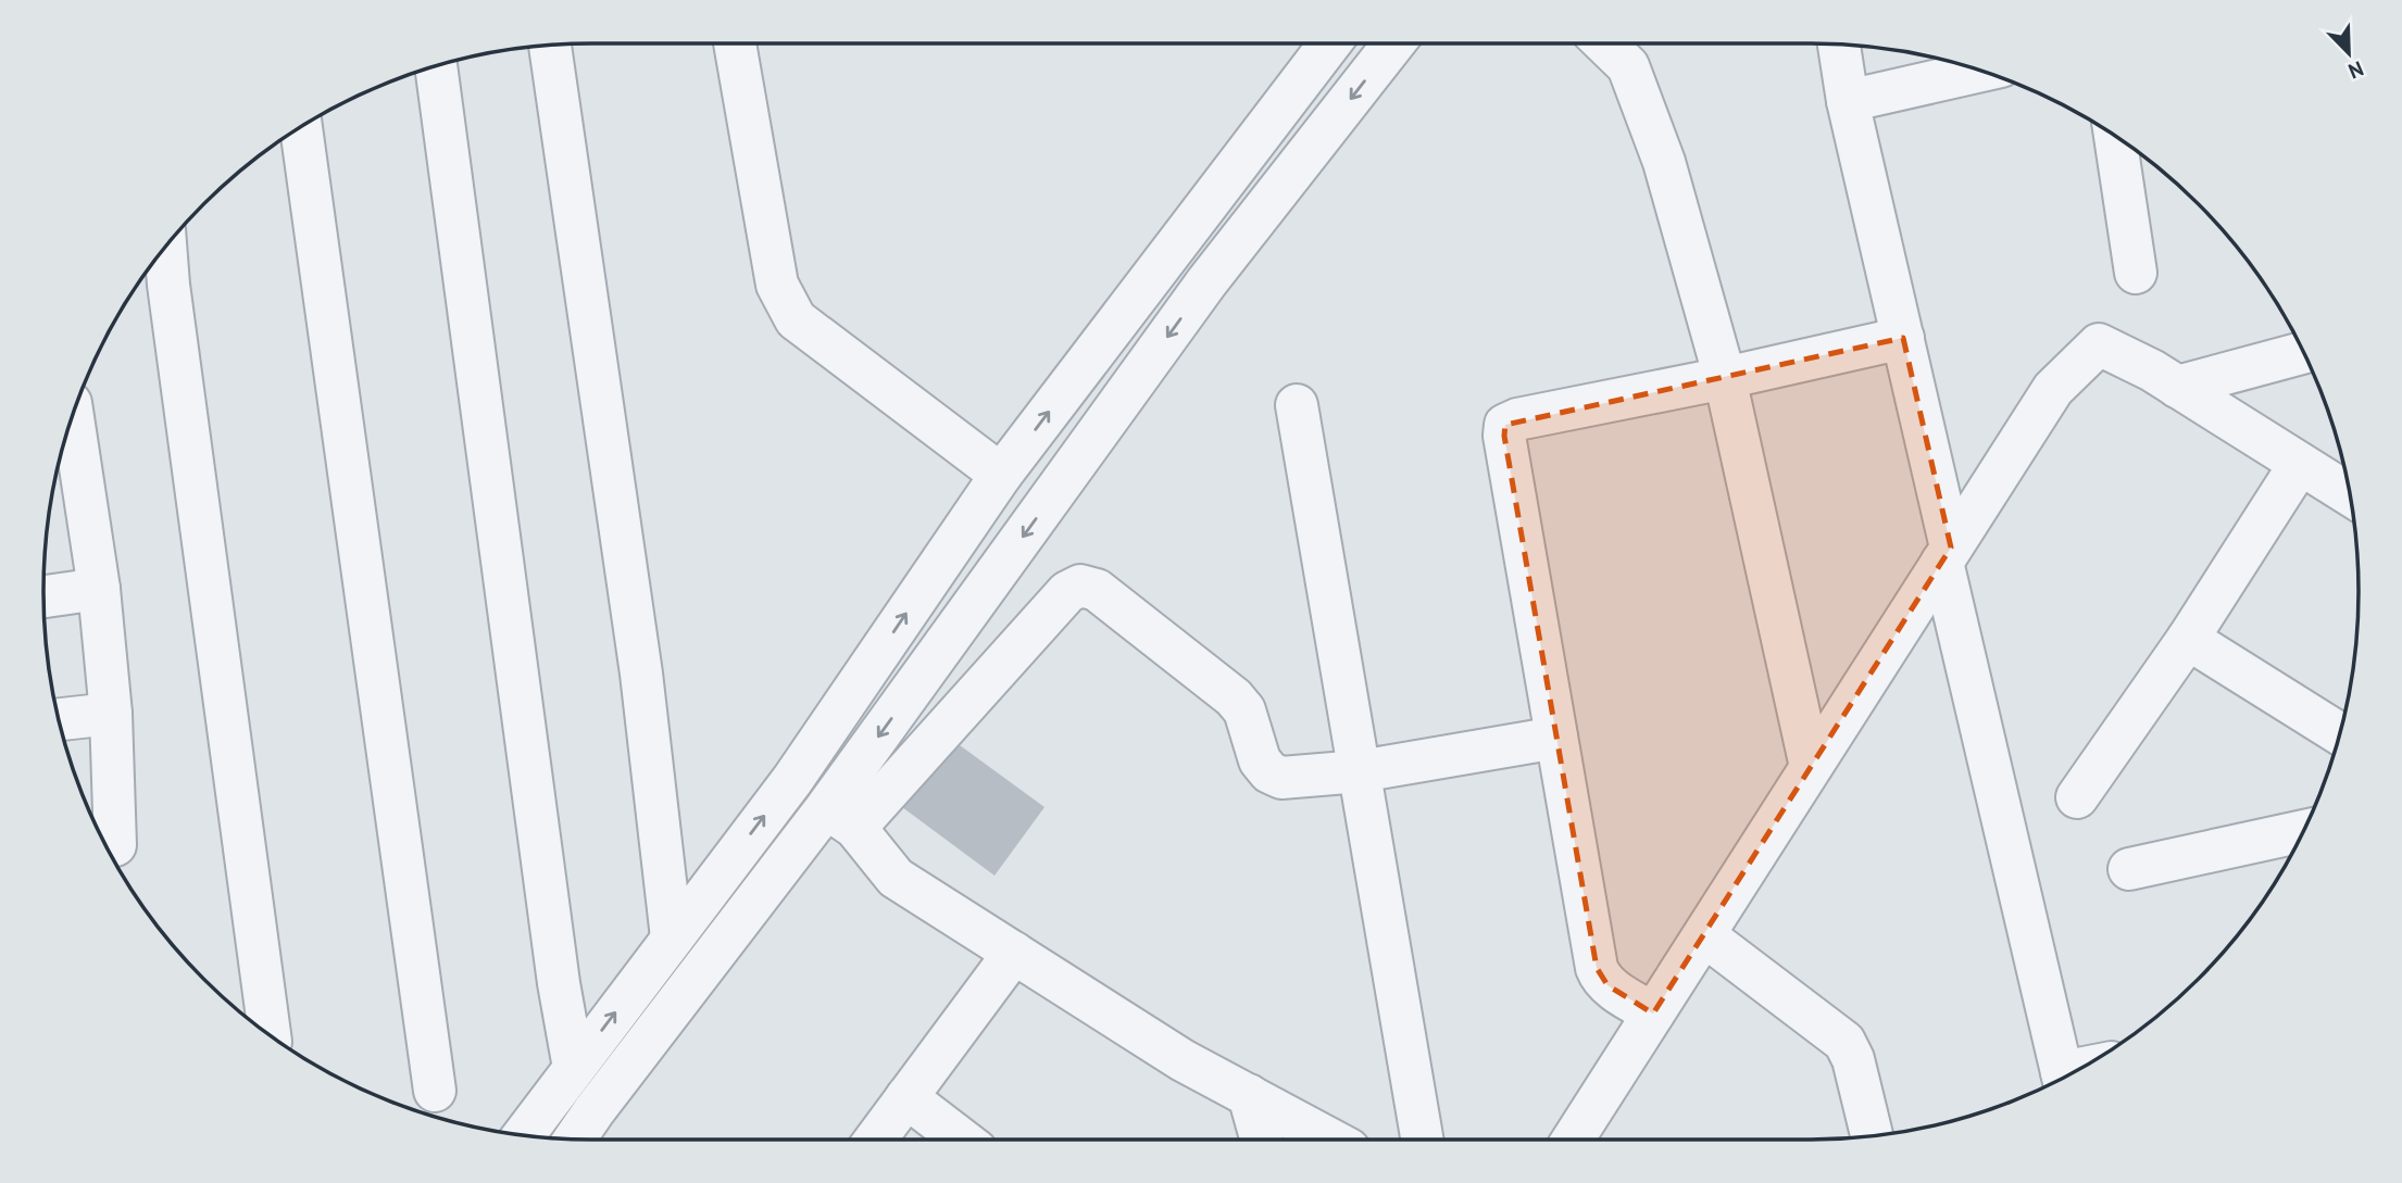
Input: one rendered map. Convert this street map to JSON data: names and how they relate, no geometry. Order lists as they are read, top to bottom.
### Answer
{
  "north": "bottom right"
}
